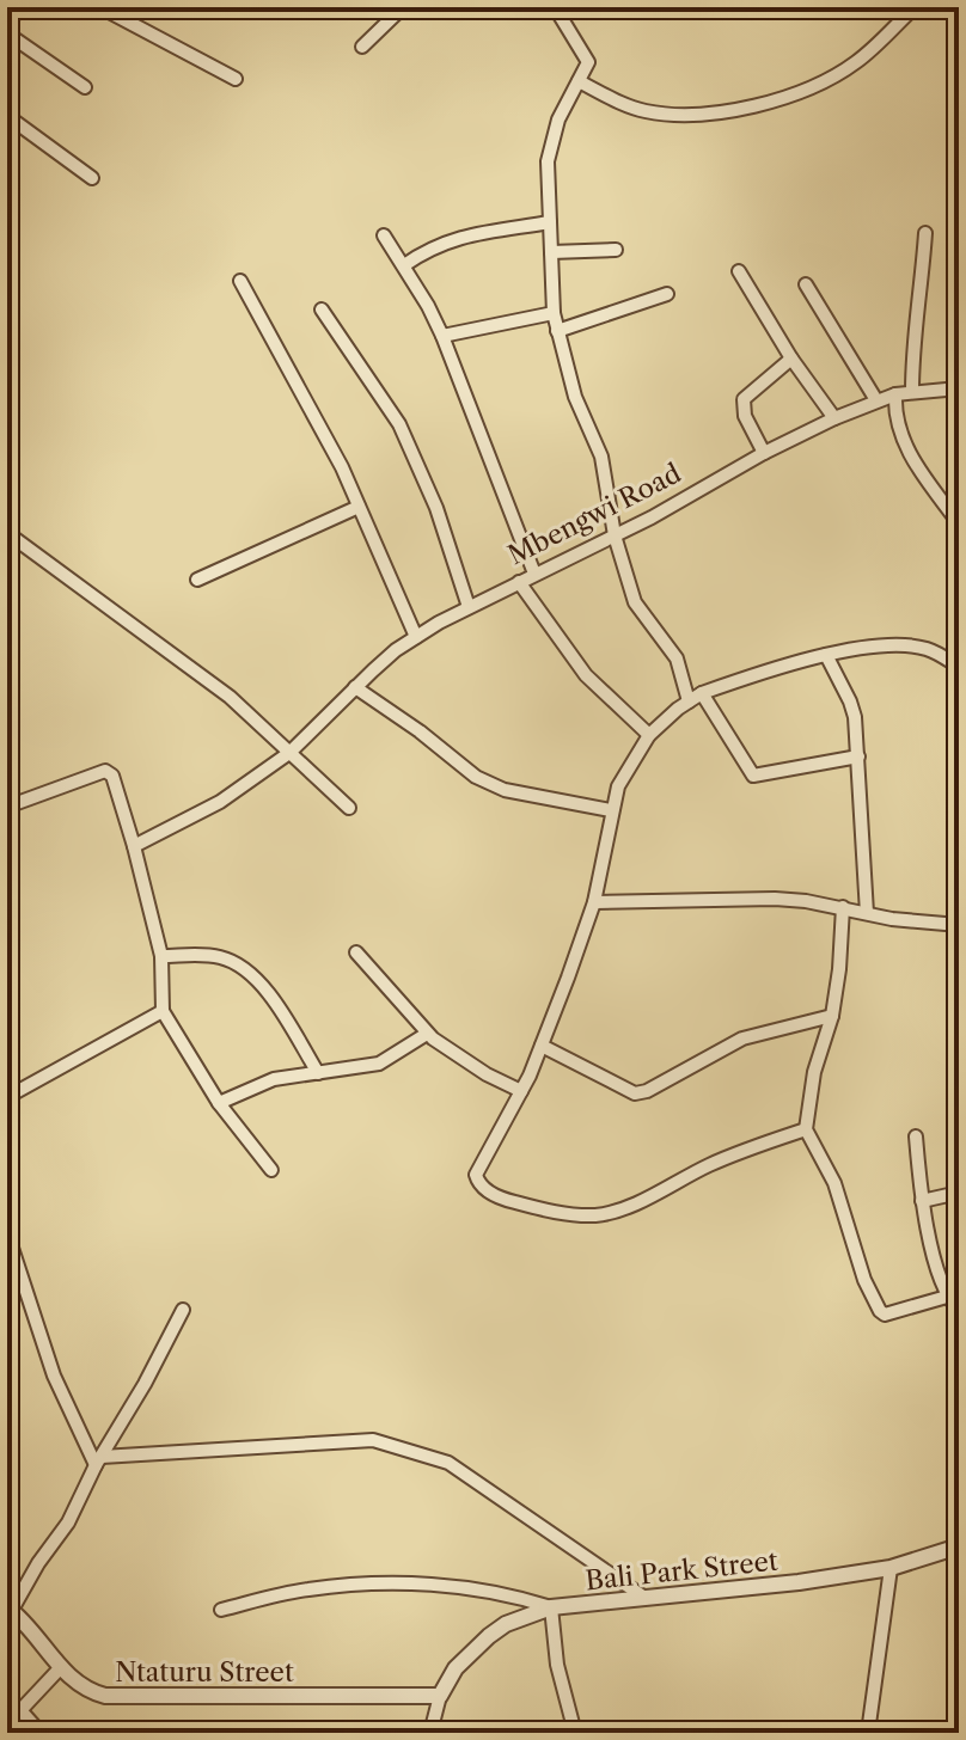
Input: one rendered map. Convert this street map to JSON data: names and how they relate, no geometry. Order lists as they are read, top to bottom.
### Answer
{
  "streets": {
    "street": ["Mbengwi Road", "Bali Park Street", "Ntaturu Street"]
  },
  "crossings": [
    ["Bali Park Street", "Ntaturu Street"]
  ]
}
